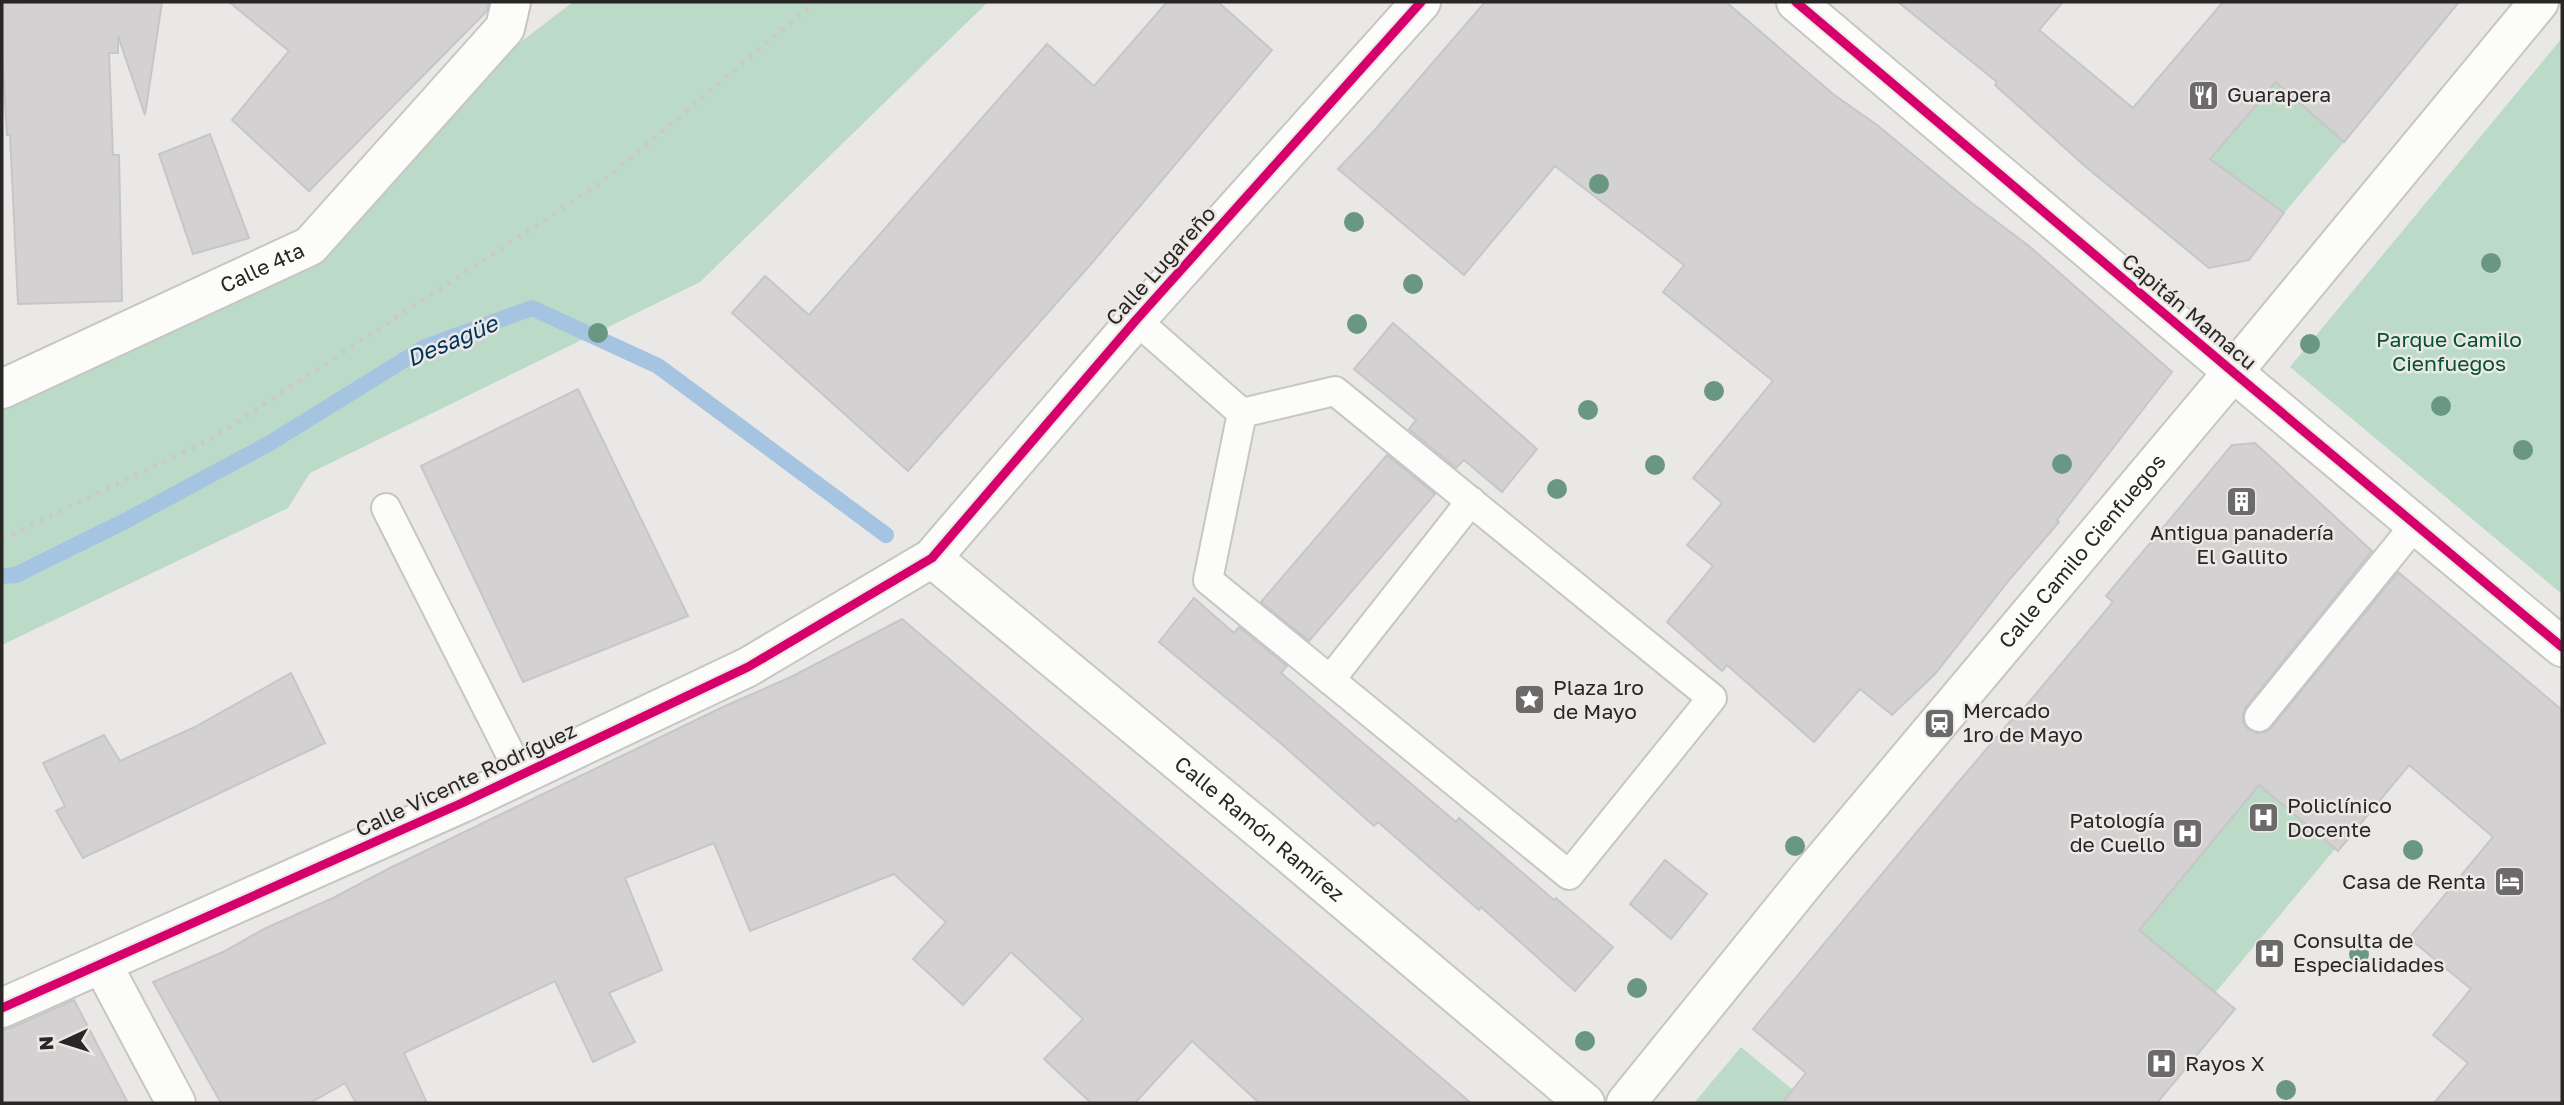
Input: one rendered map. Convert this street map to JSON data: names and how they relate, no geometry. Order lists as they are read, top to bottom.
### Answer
{
  "streets": {
    "street": [
      "Calle Lugareño",
      "Calle 4ta",
      "Capitán Mamacu",
      "Calle Camilo Cienfuegos",
      "Calle Vicente Rodríguez",
      "Calle Ramón Ramírez"
    ]
  },
  "crossings": [
    ["Calle Lugareño", "Calle Vicente Rodríguez"],
    ["Calle Lugareño", "Calle Ramón Ramírez"],
    ["Capitán Mamacu", "Calle Camilo Cienfuegos"],
    ["Calle Vicente Rodríguez", "Calle Ramón Ramírez"]
  ],
  "water": ["Desagüe"],
  "parks": ["Parque Camilo Cienfuegos"],
  "places": {
    "restaurant": ["Guarapera"],
    "building": ["Antigua panadería El Gallito"],
    "place": ["Plaza 1ro de Mayo"],
    "station": ["Mercado 1ro de Mayo"],
    "hospital": [
      "Policlínico Docente",
      "Patología de Cuello",
      "Consulta de Especialidades",
      "Rayos X"
    ],
    "hotel": ["Casa de Renta"]
  },
  "north": "left"
}
